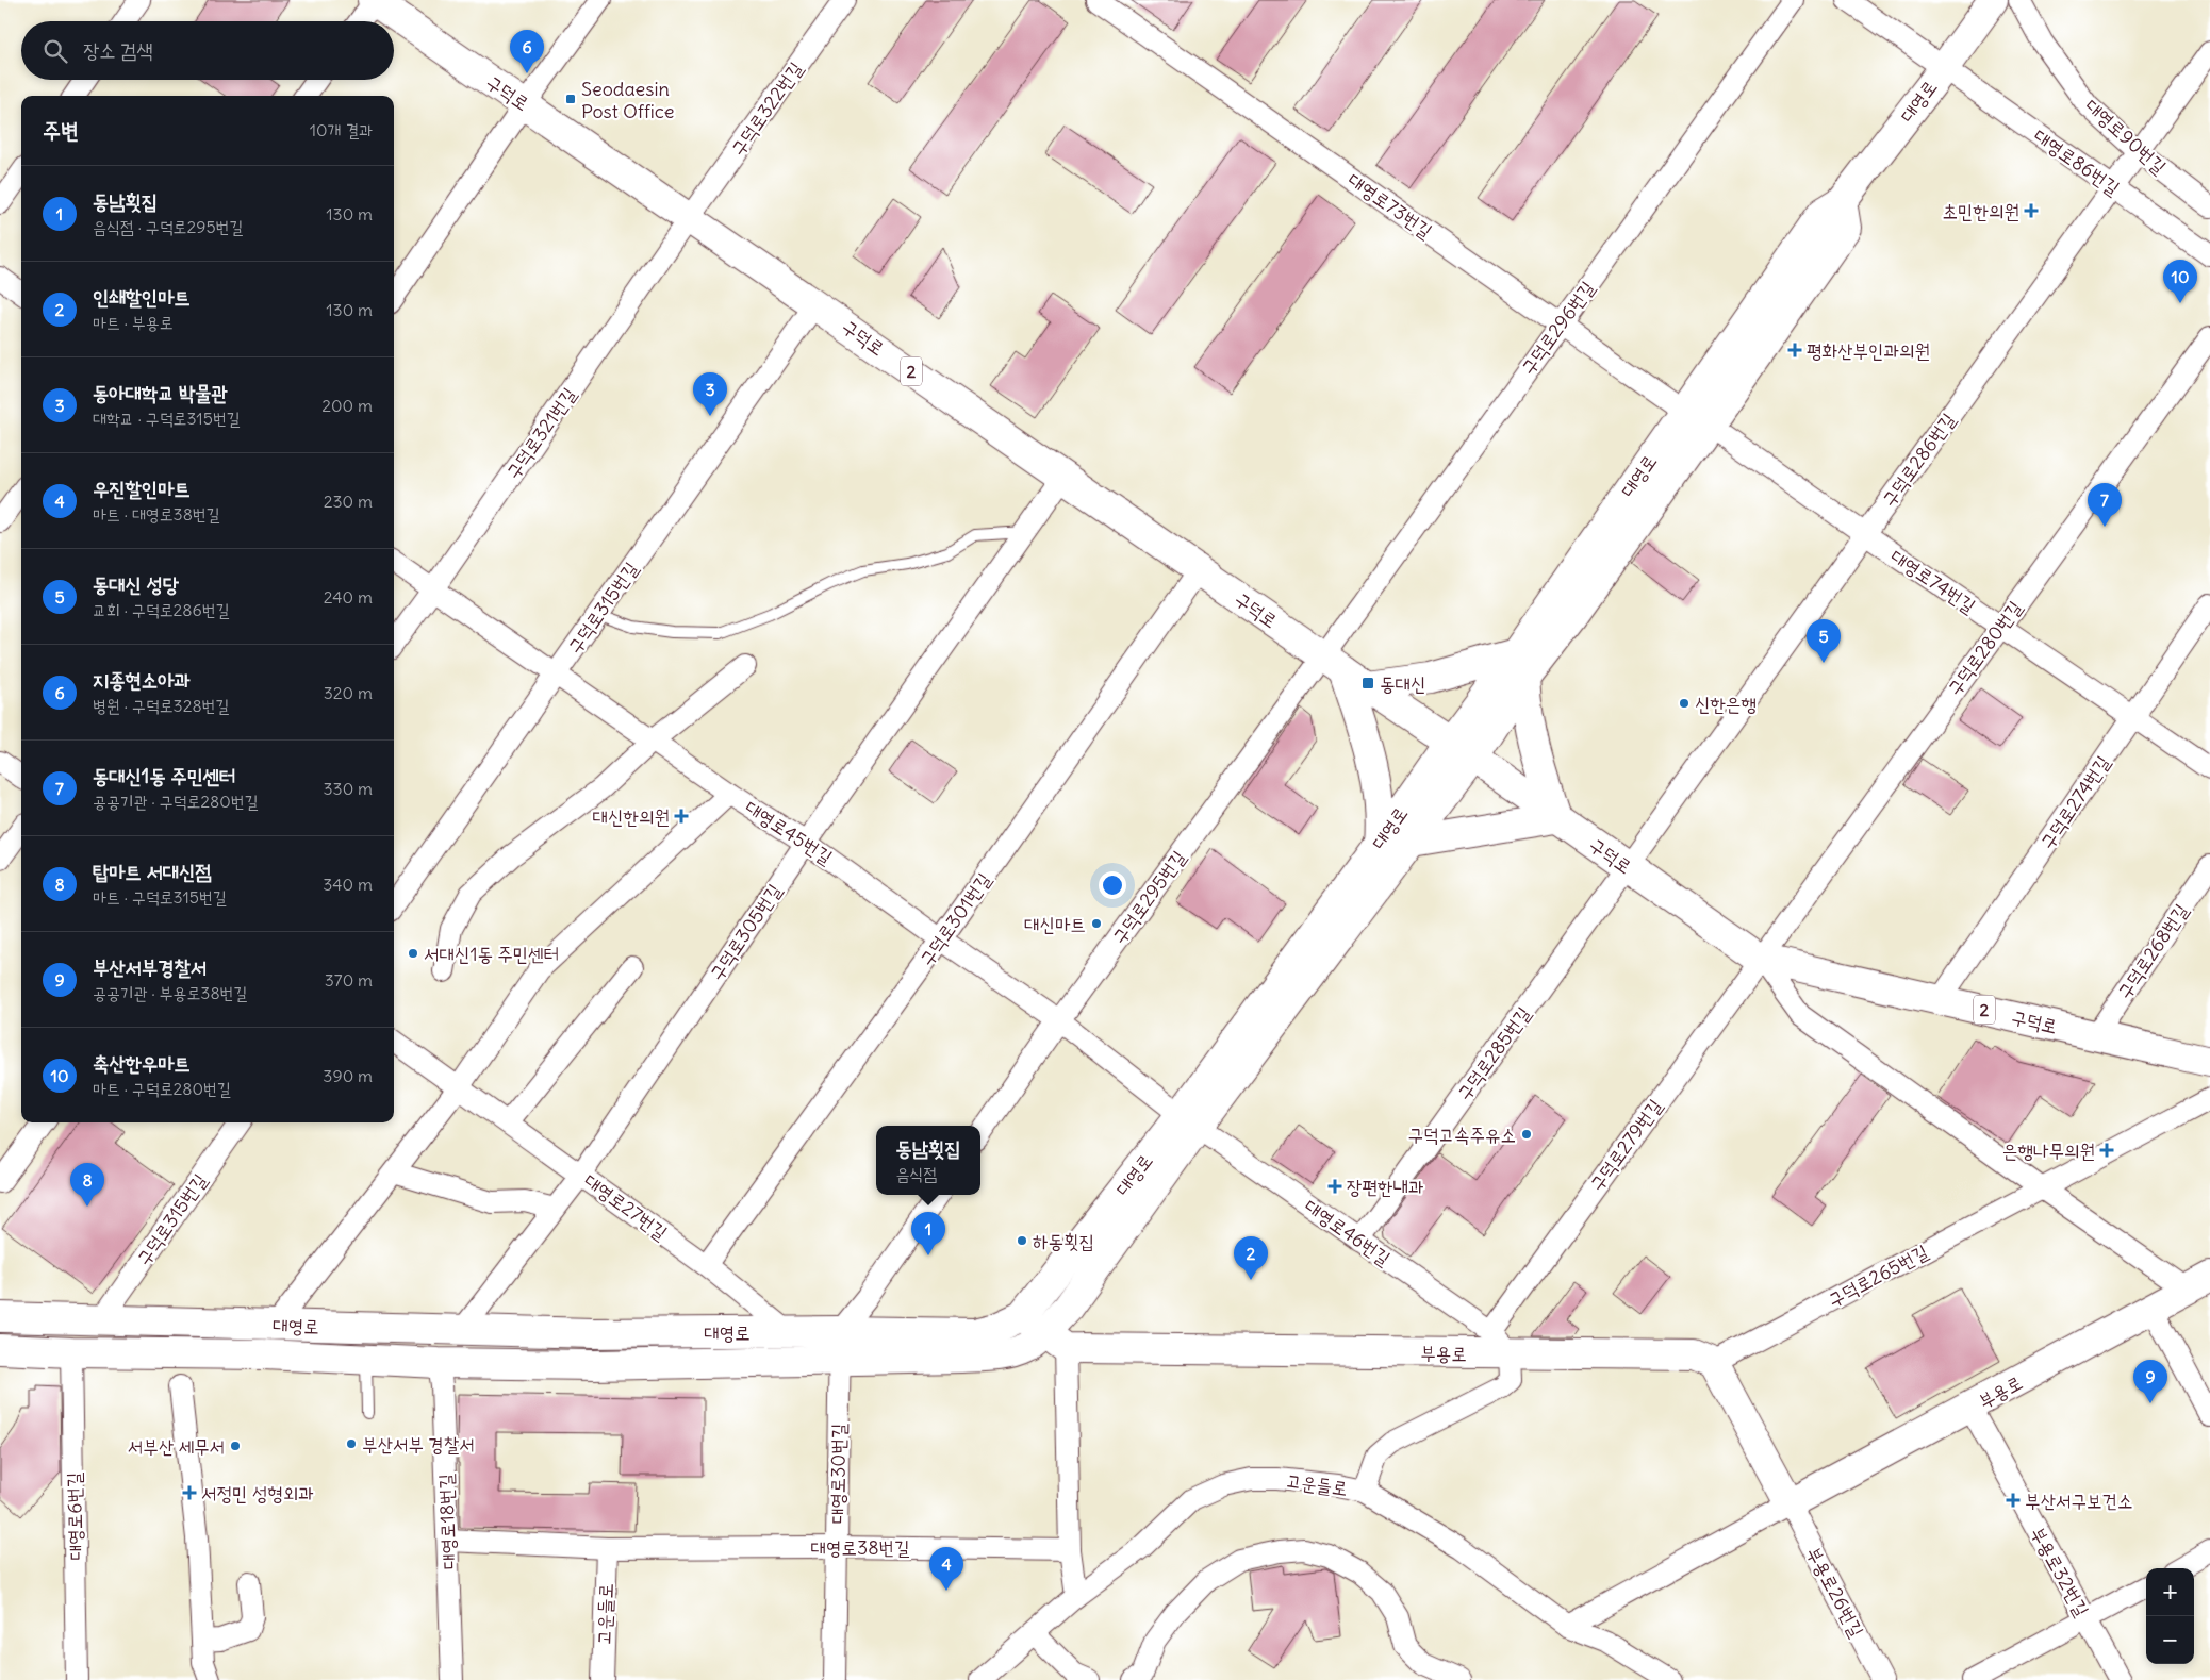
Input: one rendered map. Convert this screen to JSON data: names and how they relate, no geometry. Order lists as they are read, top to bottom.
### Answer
{
  "streets": {
    "main road": [
      "구덕로",
      "대영로",
      "2",
      "부용로"
    ],
    "street": [
      "구덕로322번길",
      "대영로90번길",
      "대영로86번길",
      "대영로73번길",
      "구덕로296번길",
      "구덕로321번길",
      "구덕로286번길",
      "대영로74번길",
      "구덕로315번길",
      "구덕로280번길",
      "구덕로274번길",
      "대영로45번길",
      "구덕로295번길",
      "구덕로301번길",
      "구덕로305번길",
      "구덕로268번길",
      "구덕로285번길",
      "구덕로279번길",
      "대영로27번길",
      "대영로46번길",
      "구덕로265번길",
      "대영로30번길",
      "고운들로",
      "대영로6번길",
      "대영로18번길",
      "대영로38번길",
      "부용로32번길",
      "부용로26번길"
    ]
  },
  "crossings": [
    ["구덕로", "대영로"],
    ["구덕로", "구덕로322번길"],
    ["구덕로", "구덕로296번길"],
    ["구덕로", "구덕로321번길"],
    ["구덕로", "구덕로286번길"],
    ["구덕로", "구덕로315번길"],
    ["구덕로", "구덕로280번길"],
    ["구덕로", "구덕로274번길"],
    ["구덕로", "구덕로295번길"],
    ["구덕로", "구덕로301번길"],
    ["구덕로", "구덕로305번길"],
    ["구덕로", "구덕로268번길"],
    ["구덕로", "구덕로285번길"],
    ["구덕로", "구덕로279번길"],
    ["대영로", "대영로86번길"],
    ["대영로", "대영로73번길"],
    ["대영로", "대영로74번길"],
    ["대영로", "구덕로315번길"],
    ["대영로", "대영로45번길"],
    ["대영로", "구덕로305번길"],
    ["대영로", "대영로27번길"],
    ["대영로", "대영로46번길"],
    ["대영로", "부용로"],
    ["대영로", "대영로30번길"],
    ["대영로", "대영로6번길"],
    ["대영로", "대영로18번길"],
    ["구덕로322번길", "구덕로321번길"],
    ["대영로90번길", "구덕로286번길"],
    ["대영로86번길", "구덕로286번길"],
    ["대영로73번길", "구덕로296번길"],
    ["대영로73번길", "대영로74번길"],
    ["구덕로296번길", "구덕로295번길"],
    ["구덕로321번길", "대영로45번길"],
    ["구덕로286번길", "대영로74번길"],
    ["구덕로286번길", "구덕로285번길"],
    ["대영로74번길", "구덕로280번길"],
    ["대영로74번길", "구덕로274번길"],
    ["구덕로315번길", "대영로45번길"],
    ["구덕로280번길", "구덕로279번길"],
    ["대영로45번길", "구덕로295번길"],
    ["대영로45번길", "구덕로301번길"],
    ["대영로45번길", "구덕로305번길"],
    ["대영로45번길", "대영로46번길"],
    ["구덕로301번길", "대영로27번길"],
    ["구덕로305번길", "대영로27번길"],
    ["구덕로285번길", "대영로46번길"],
    ["구덕로279번길", "대영로46번길"],
    ["대영로46번길", "부용로"],
    ["구덕로265번길", "부용로"],
    ["부용로", "고운들로"],
    ["부용로", "부용로32번길"],
    ["부용로", "부용로26번길"],
    ["대영로30번길", "대영로38번길"],
    ["고운들로", "대영로38번길"],
    ["대영로18번길", "대영로38번길"]
  ],
  "places": {
    "transit": ["Seodaesin Post Office", "동대신"],
    "health": [
      "초민한의원",
      "평화산부인과의원",
      "대신한의원",
      "은행나무의원",
      "장편한내과",
      "서정민 성형외과",
      "부산서구보건소"
    ],
    "other": [
      "신한은행",
      "대신마트",
      "서대신1동 주민센터",
      "구덕고속주유소",
      "하동횟집",
      "부산서부 경찰서",
      "서부산 세무서"
    ]
  },
  "page": {
    "search": "장소 검색",
    "pins": [
      "6",
      "10",
      "3",
      "7",
      "5",
      "8",
      "1",
      "2",
      "9",
      "4"
    ],
    "heading": ["주변", "10개 결과"],
    "list": [
      {
        "mark": "1",
        "name": "동남횟집",
        "note": "음식점 · 구덕로295번길",
        "value": "130 m"
      },
      {
        "mark": "2",
        "name": "인쇄할인마트",
        "note": "마트 · 부용로",
        "value": "130 m"
      },
      {
        "mark": "3",
        "name": "동아대학교 박물관",
        "note": "대학교 · 구덕로315번길",
        "value": "200 m"
      },
      {
        "mark": "4",
        "name": "우진할인마트",
        "note": "마트 · 대영로38번길",
        "value": "230 m"
      },
      {
        "mark": "5",
        "name": "동대신 성당",
        "note": "교회 · 구덕로286번길",
        "value": "240 m"
      },
      {
        "mark": "6",
        "name": "지종현소아과",
        "note": "병원 · 구덕로328번길",
        "value": "320 m"
      },
      {
        "mark": "7",
        "name": "동대신1동 주민센터",
        "note": "공공기관 · 구덕로280번길",
        "value": "330 m"
      },
      {
        "mark": "8",
        "name": "탑마트 서대신점",
        "note": "마트 · 구덕로315번길",
        "value": "340 m"
      },
      {
        "mark": "9",
        "name": "부산서부경찰서",
        "note": "공공기관 · 부용로38번길",
        "value": "370 m"
      },
      {
        "mark": "10",
        "name": "축산한우마트",
        "note": "마트 · 구덕로280번길",
        "value": "390 m"
      }
    ],
    "popup": ["동남횟집", "음식점"],
    "map_buttons": ["+", "−"]
  }
}
